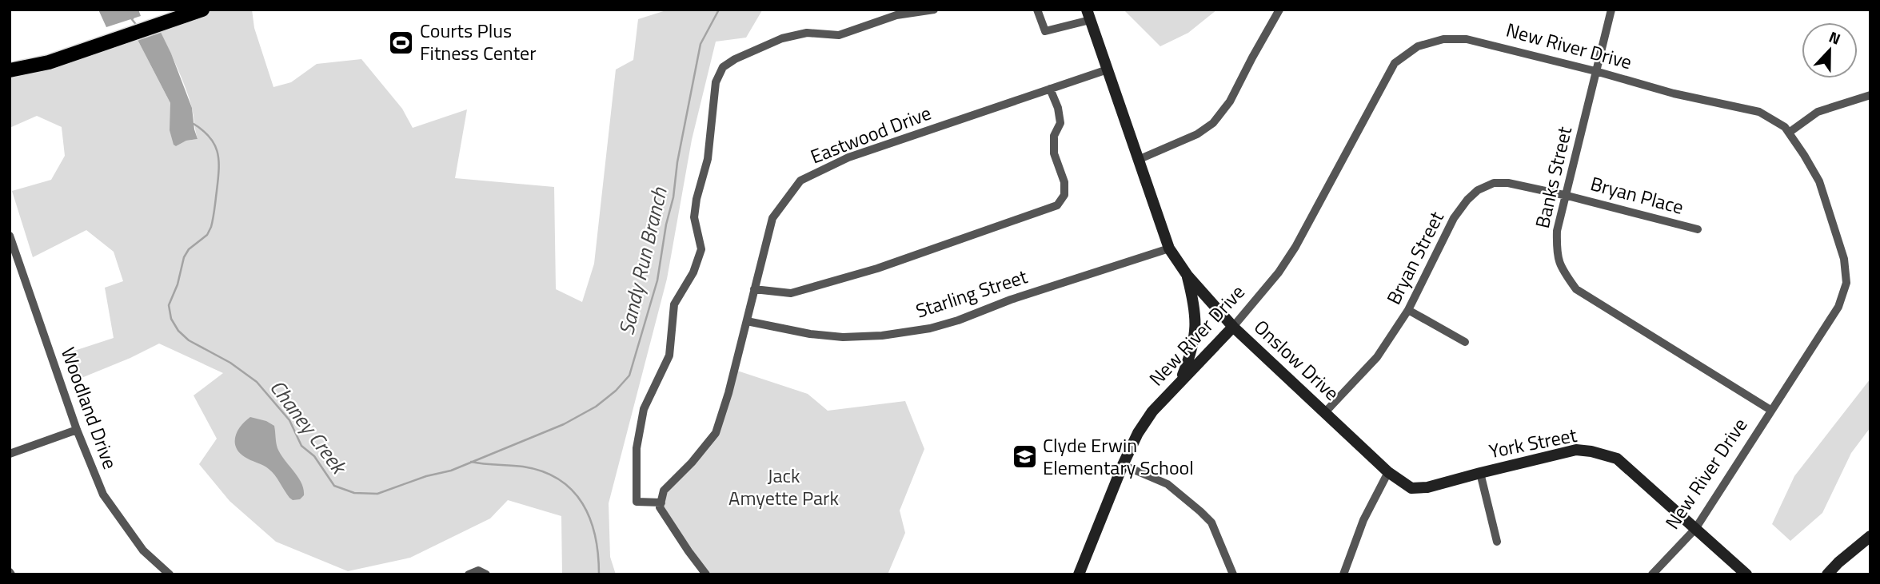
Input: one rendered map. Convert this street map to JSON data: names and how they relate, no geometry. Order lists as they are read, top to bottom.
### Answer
{
  "streets": {
    "street": [
      "New River Drive",
      "Eastwood Drive",
      "Banks Street",
      "Bryan Place",
      "Bryan Street",
      "Starling Street",
      "Onslow Drive",
      "Woodland Drive",
      "York Street"
    ]
  },
  "crossings": [
    ["New River Drive", "Banks Street"],
    ["New River Drive", "Onslow Drive"],
    ["New River Drive", "York Street"],
    ["Eastwood Drive", "Starling Street"],
    ["Eastwood Drive", "Onslow Drive"],
    ["Banks Street", "Bryan Place"],
    ["Banks Street", "Bryan Street"],
    ["Bryan Place", "Bryan Street"],
    ["Bryan Street", "Onslow Drive"],
    ["Starling Street", "Onslow Drive"],
    ["Onslow Drive", "York Street"]
  ],
  "water": ["Sandy Run Branch", "Chaney Creek"],
  "parks": ["Jack Amyette Park"],
  "places": {
    "sports": ["Courts Plus Fitness Center"],
    "school or university": ["Clyde Erwin Elementary School"]
  },
  "north": "top"
}
